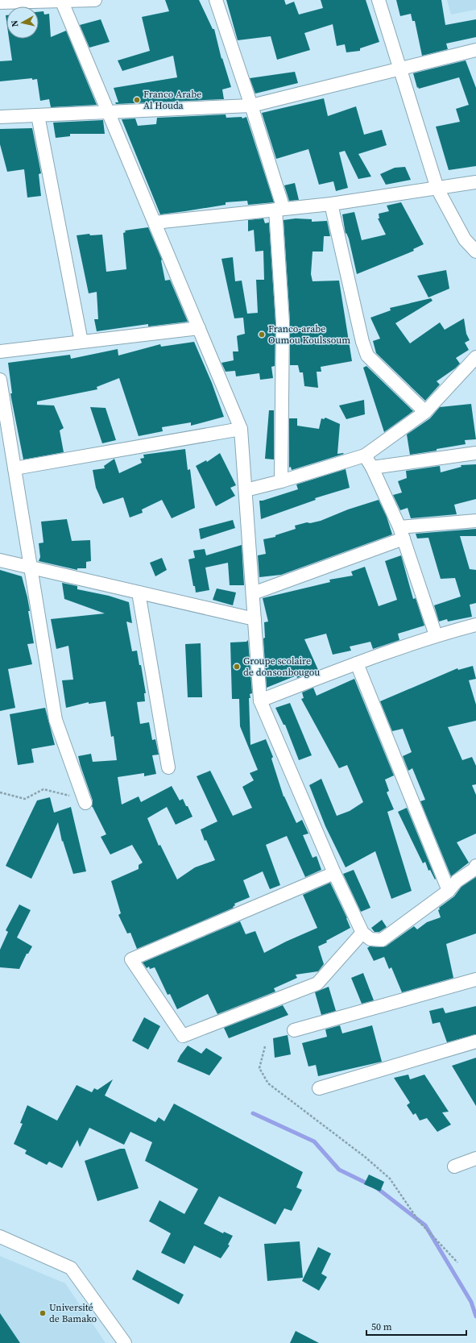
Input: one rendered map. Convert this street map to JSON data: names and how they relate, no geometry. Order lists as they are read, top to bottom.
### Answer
{
  "places": [
    "Franco Arabe Al Houda",
    "Franco-arabe Oumou Koulssoum",
    "Groupe scolaire de donsonbougou",
    "Université de Bamako"
  ],
  "scale_bar": "50 m",
  "north": "left"
}
